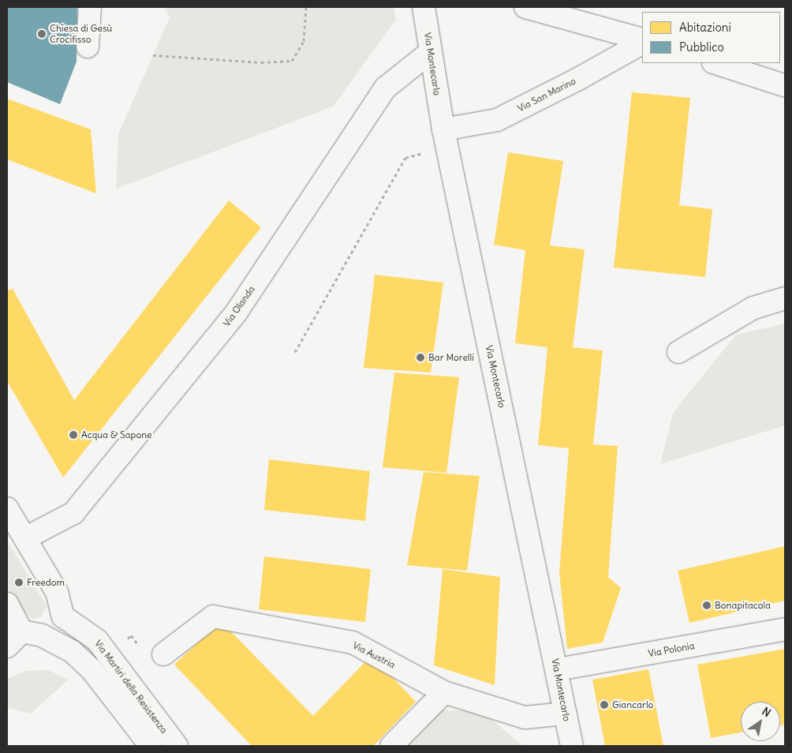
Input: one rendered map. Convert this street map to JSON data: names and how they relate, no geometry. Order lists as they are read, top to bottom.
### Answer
{
  "streets": {
    "street": [
      "Via Montecarlo",
      "Via San Marino",
      "Via Olanda",
      "Via Polonia",
      "Via Austria",
      "Via Martiri della Resistenza"
    ]
  },
  "crossings": [
    ["Via Montecarlo", "Via San Marino"],
    ["Via Montecarlo", "Via Olanda"],
    ["Via Montecarlo", "Via Polonia"],
    ["Via Montecarlo", "Via Austria"]
  ],
  "places": [
    "Chiesa di Gesù Crocifisso",
    "Bar Morelli",
    "Acqua & Sapone",
    "Freedom",
    "Bonapitacola",
    "Giancarlo"
  ],
  "legend": ["Abitazioni", "Pubblico"],
  "north": "top right"
}
